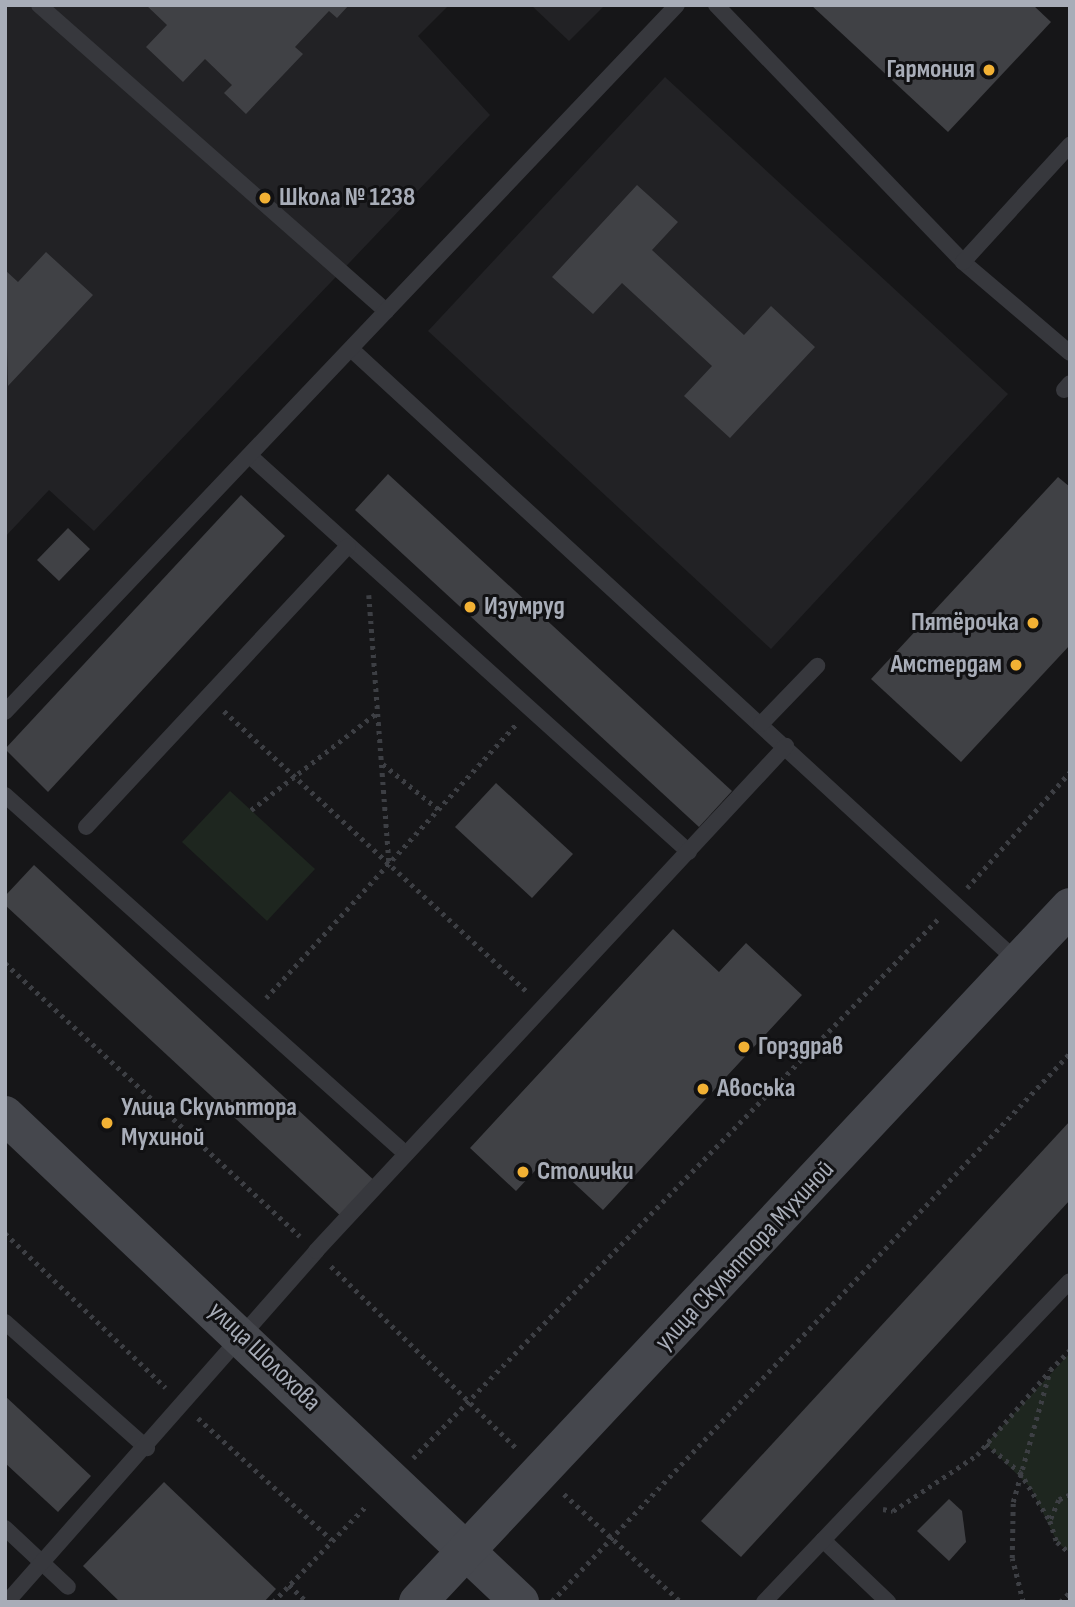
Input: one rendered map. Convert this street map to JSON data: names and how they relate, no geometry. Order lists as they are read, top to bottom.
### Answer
{
  "streets": {
    "street": ["улица Скульптора Мухиной", "улица Шолохова"]
  },
  "crossings": [
    ["улица Скульптора Мухиной", "улица Шолохова"]
  ],
  "places": [
    "Гармония",
    "Школа № 1238",
    "Изумруд",
    "Пятёрочка",
    "Амстердам",
    "Горздрав",
    "Авоська",
    "Улица Скульптора Мухиной",
    "Столички"
  ]
}
